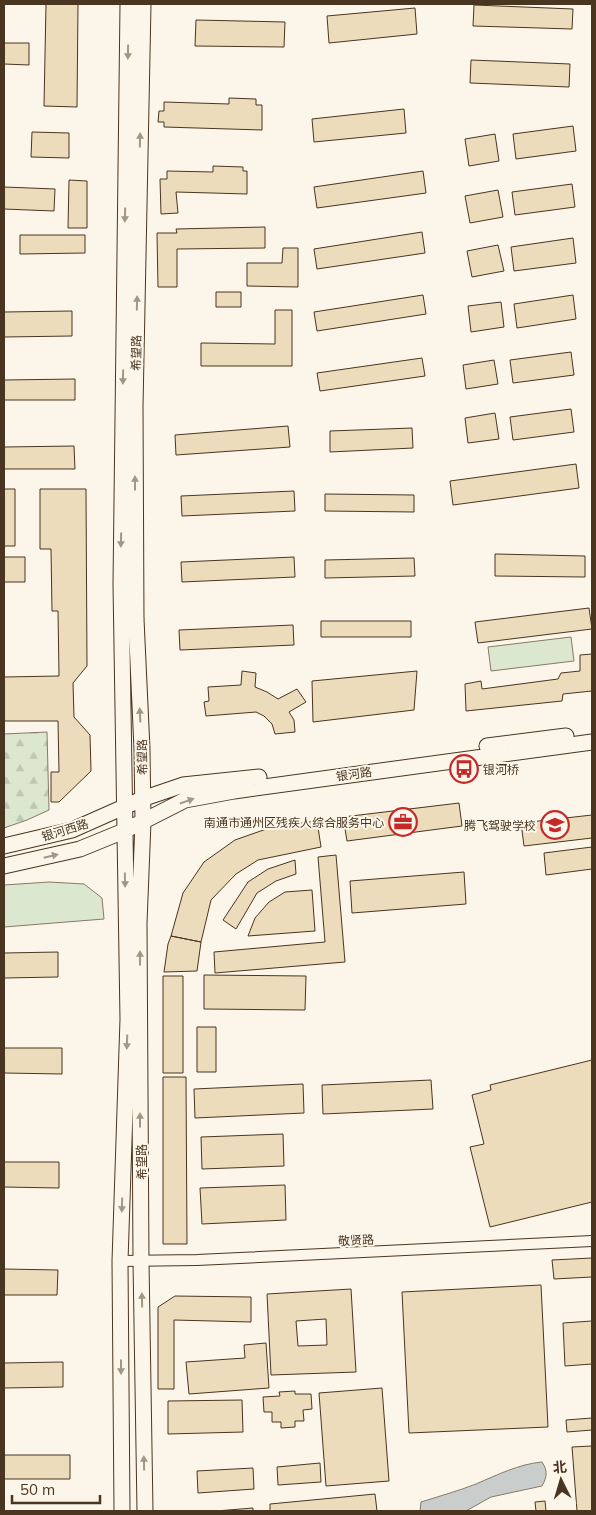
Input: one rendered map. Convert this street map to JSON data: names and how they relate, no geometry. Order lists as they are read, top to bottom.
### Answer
{
  "streets": {
    "main road": ["希望路", "银河路", "银河西路"],
    "street": ["敬贤路"]
  },
  "crossings": [
    ["希望路", "银河路"],
    ["希望路", "银河西路"],
    ["希望路", "敬贤路"],
    ["银河路", "银河西路"]
  ],
  "places": {
    "bus stop": ["银河桥"],
    "office": ["南通市通州区残疾人综合服务中心"],
    "school or university": ["腾飞驾驶学校"]
  },
  "scale_bar": "50 m",
  "north": "top"
}
